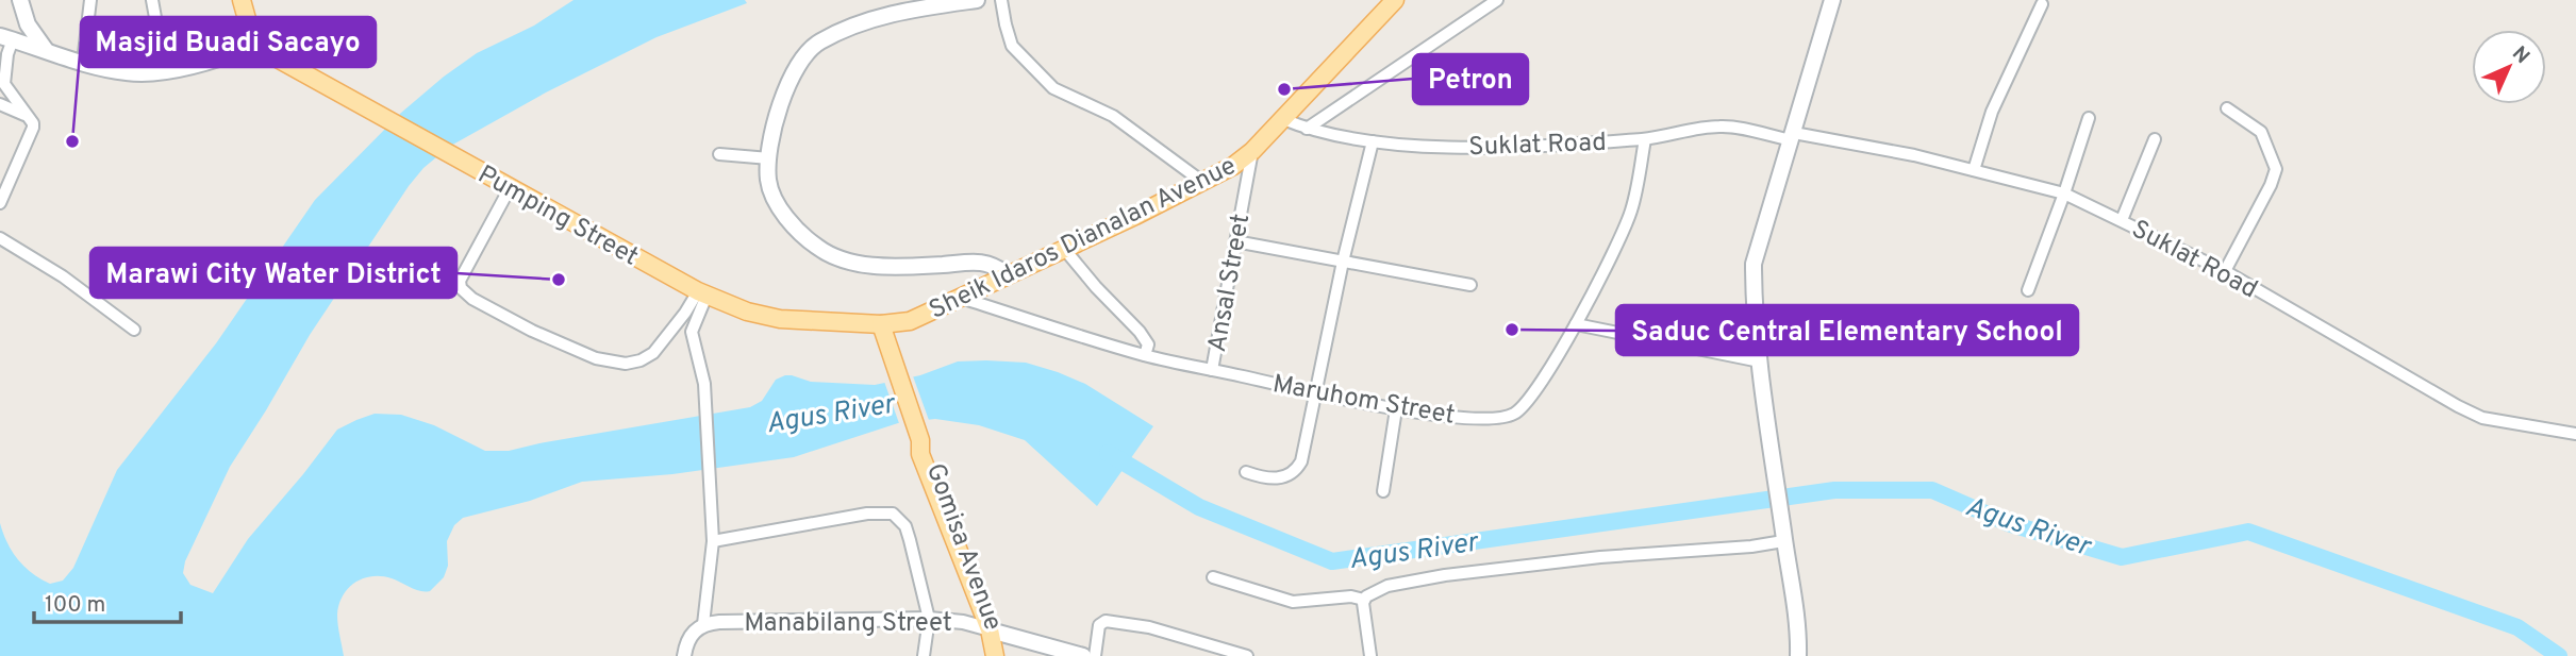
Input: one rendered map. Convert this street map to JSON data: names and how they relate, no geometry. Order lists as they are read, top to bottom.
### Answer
{
  "streets": {
    "main road": ["Pumping Street", "Sheik Idaros Dianalan Avenue", "Gomisa Avenue"],
    "street": [
      "Suklat Road",
      "Ansal Street",
      "Maruhom Street",
      "Manabilang Street"
    ]
  },
  "crossings": [
    ["Suklat Road", "Sheik Idaros Dianalan Avenue"],
    ["Suklat Road", "Maruhom Street"],
    ["Pumping Street", "Sheik Idaros Dianalan Avenue"],
    ["Pumping Street", "Gomisa Avenue"],
    ["Sheik Idaros Dianalan Avenue", "Ansal Street"],
    ["Sheik Idaros Dianalan Avenue", "Maruhom Street"],
    ["Sheik Idaros Dianalan Avenue", "Gomisa Avenue"],
    ["Ansal Street", "Maruhom Street"],
    ["Gomisa Avenue", "Manabilang Street"]
  ],
  "water": ["Agus River"],
  "places": [
    "Petron",
    "Masjid Buadi Sacayo",
    "Marawi City Water District",
    "Saduc Central Elementary School"
  ],
  "scale_bar": "100 m",
  "north": "top right"
}
